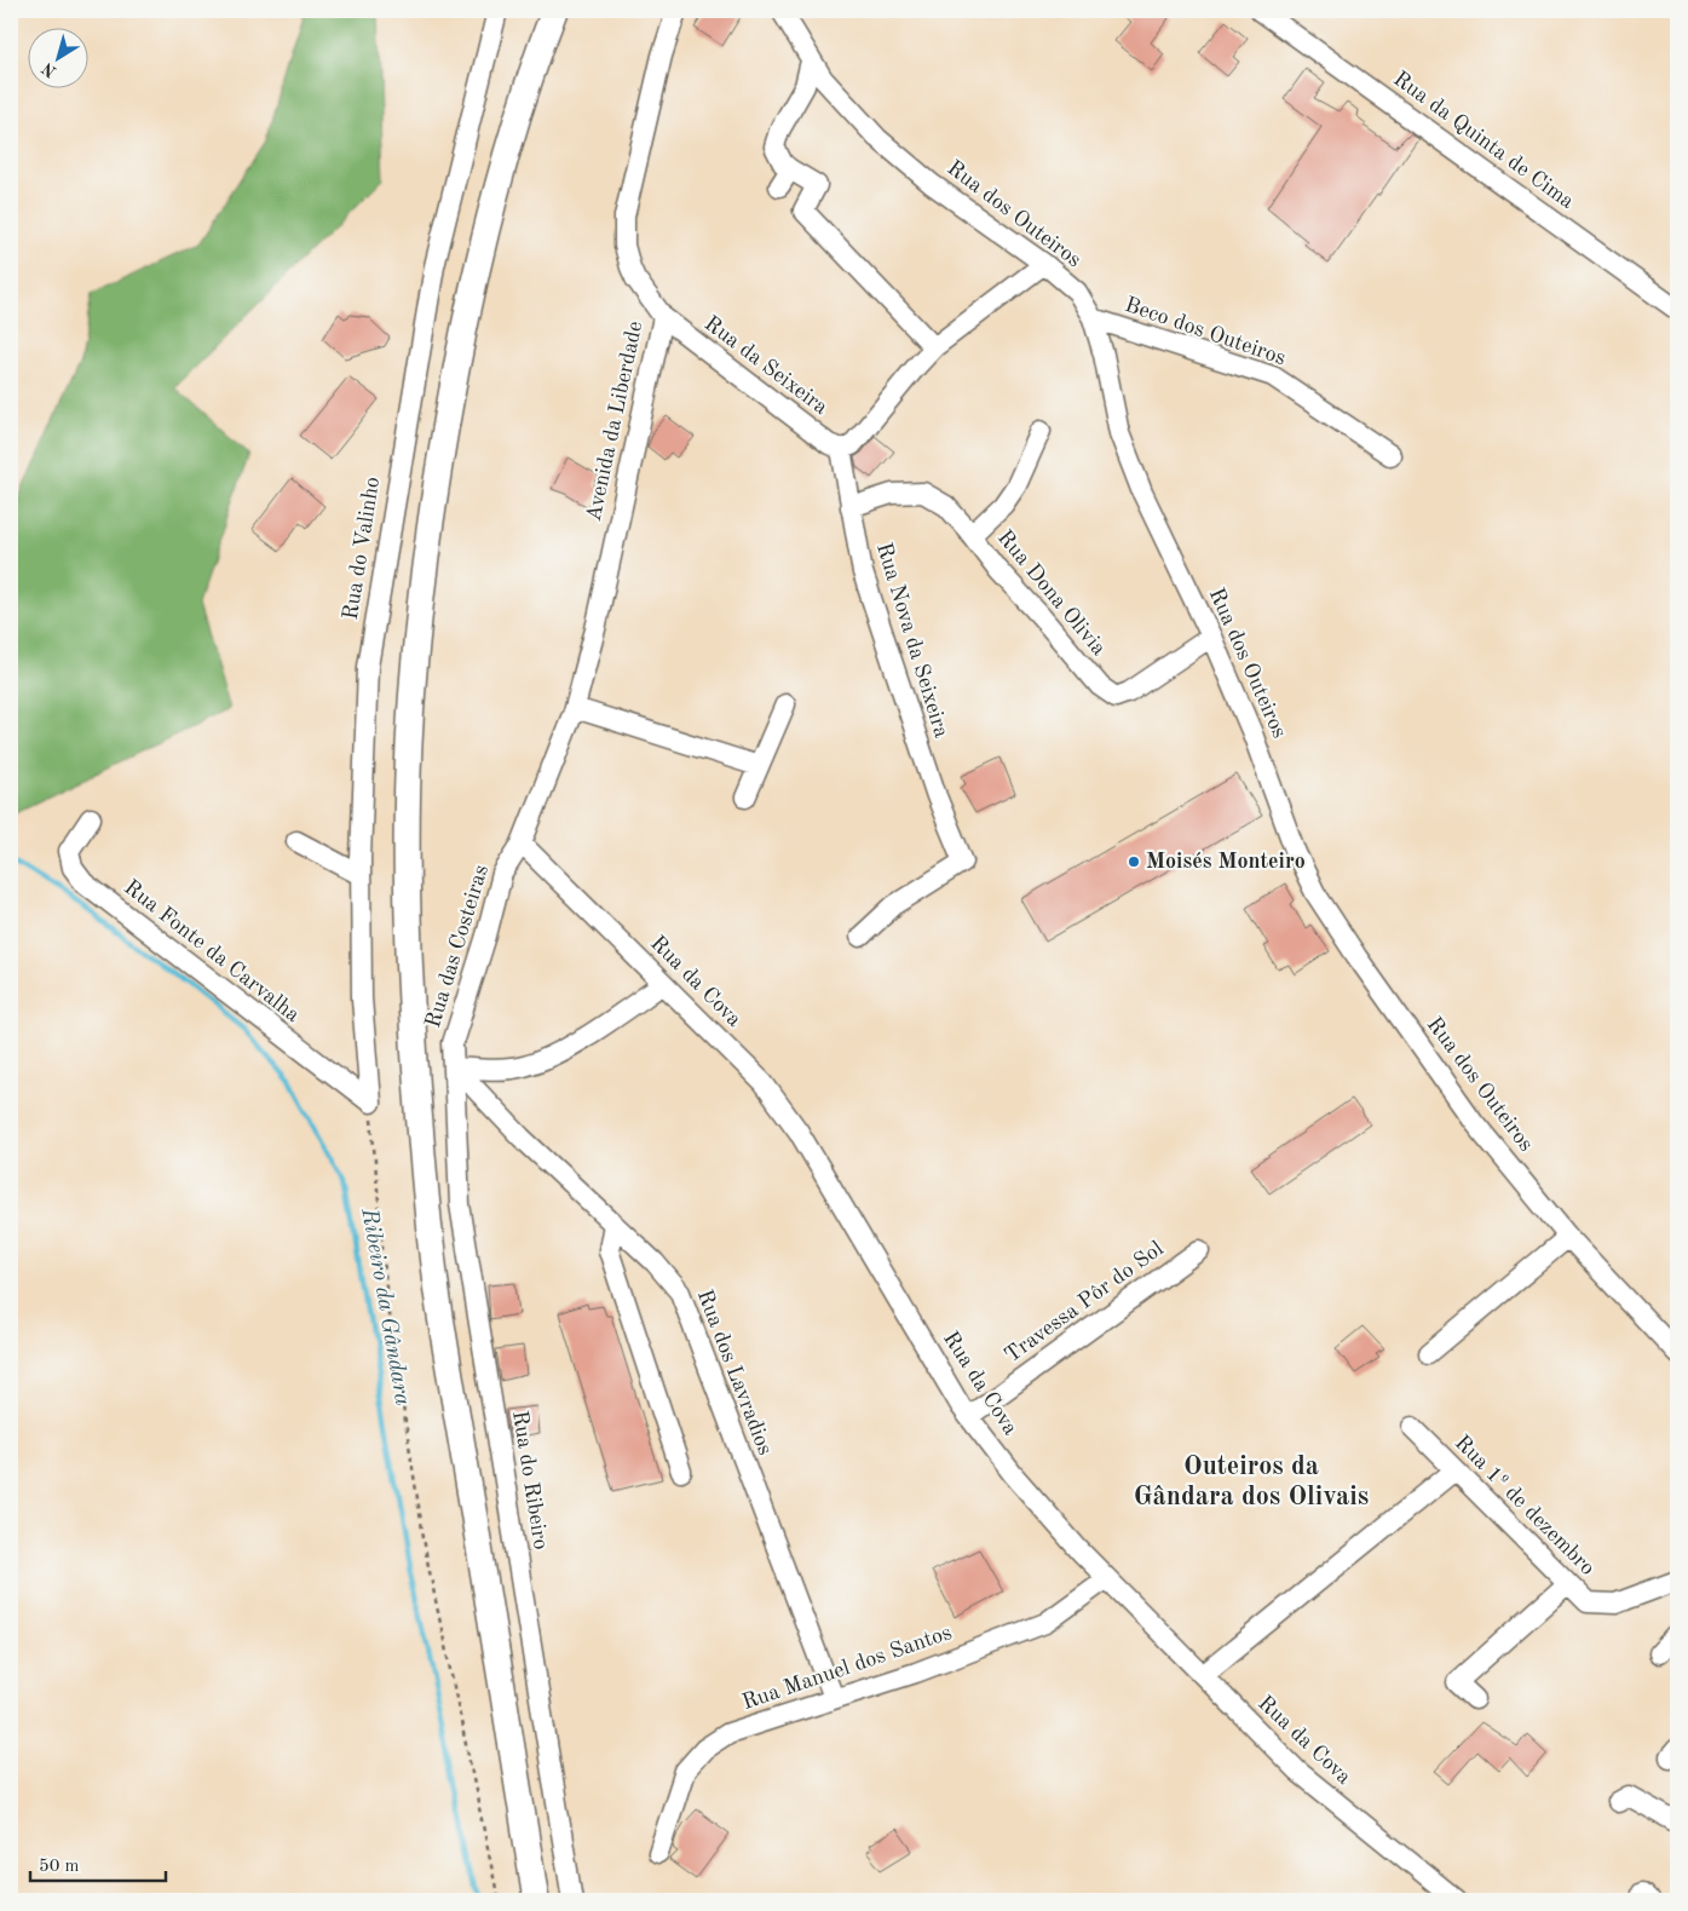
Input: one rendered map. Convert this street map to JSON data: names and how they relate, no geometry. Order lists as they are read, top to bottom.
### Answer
{
  "streets": {
    "street": [
      "Rua da Quinta de Cima",
      "Rua dos Outeiros",
      "Beco dos Outeiros",
      "Rua da Seixeira",
      "Avenida da Liberdade",
      "Rua do Valinho",
      "Rua Dona Olivia",
      "Rua Nova da Seixeira",
      "Rua das Costeiras",
      "Rua Fonte da Carvalha",
      "Rua da Cova",
      "Travessa Pôr do Sol",
      "Rua dos Lavradios",
      "Rua do Ribeiro",
      "Rua 1º de dezembro",
      "Rua Manuel dos Santos"
    ]
  },
  "crossings": [
    ["Rua dos Outeiros", "Beco dos Outeiros"],
    ["Rua dos Outeiros", "Rua Dona Olivia"],
    ["Rua da Seixeira", "Avenida da Liberdade"],
    ["Rua da Seixeira", "Rua Nova da Seixeira"],
    ["Avenida da Liberdade", "Rua das Costeiras"],
    ["Avenida da Liberdade", "Rua da Cova"],
    ["Rua do Valinho", "Rua Fonte da Carvalha"],
    ["Rua Dona Olivia", "Rua Nova da Seixeira"],
    ["Rua das Costeiras", "Rua da Cova"],
    ["Rua das Costeiras", "Rua dos Lavradios"],
    ["Rua das Costeiras", "Rua do Ribeiro"],
    ["Rua da Cova", "Travessa Pôr do Sol"],
    ["Rua da Cova", "Rua Manuel dos Santos"],
    ["Rua dos Lavradios", "Rua do Ribeiro"],
    ["Rua dos Lavradios", "Rua Manuel dos Santos"]
  ],
  "districts": ["Outeiros da Gândara dos Olivais"],
  "water": ["Ribeiro da Gândara"],
  "places": ["Moisés Monteiro"],
  "scale_bar": "50 m",
  "north": "bottom left"
}
